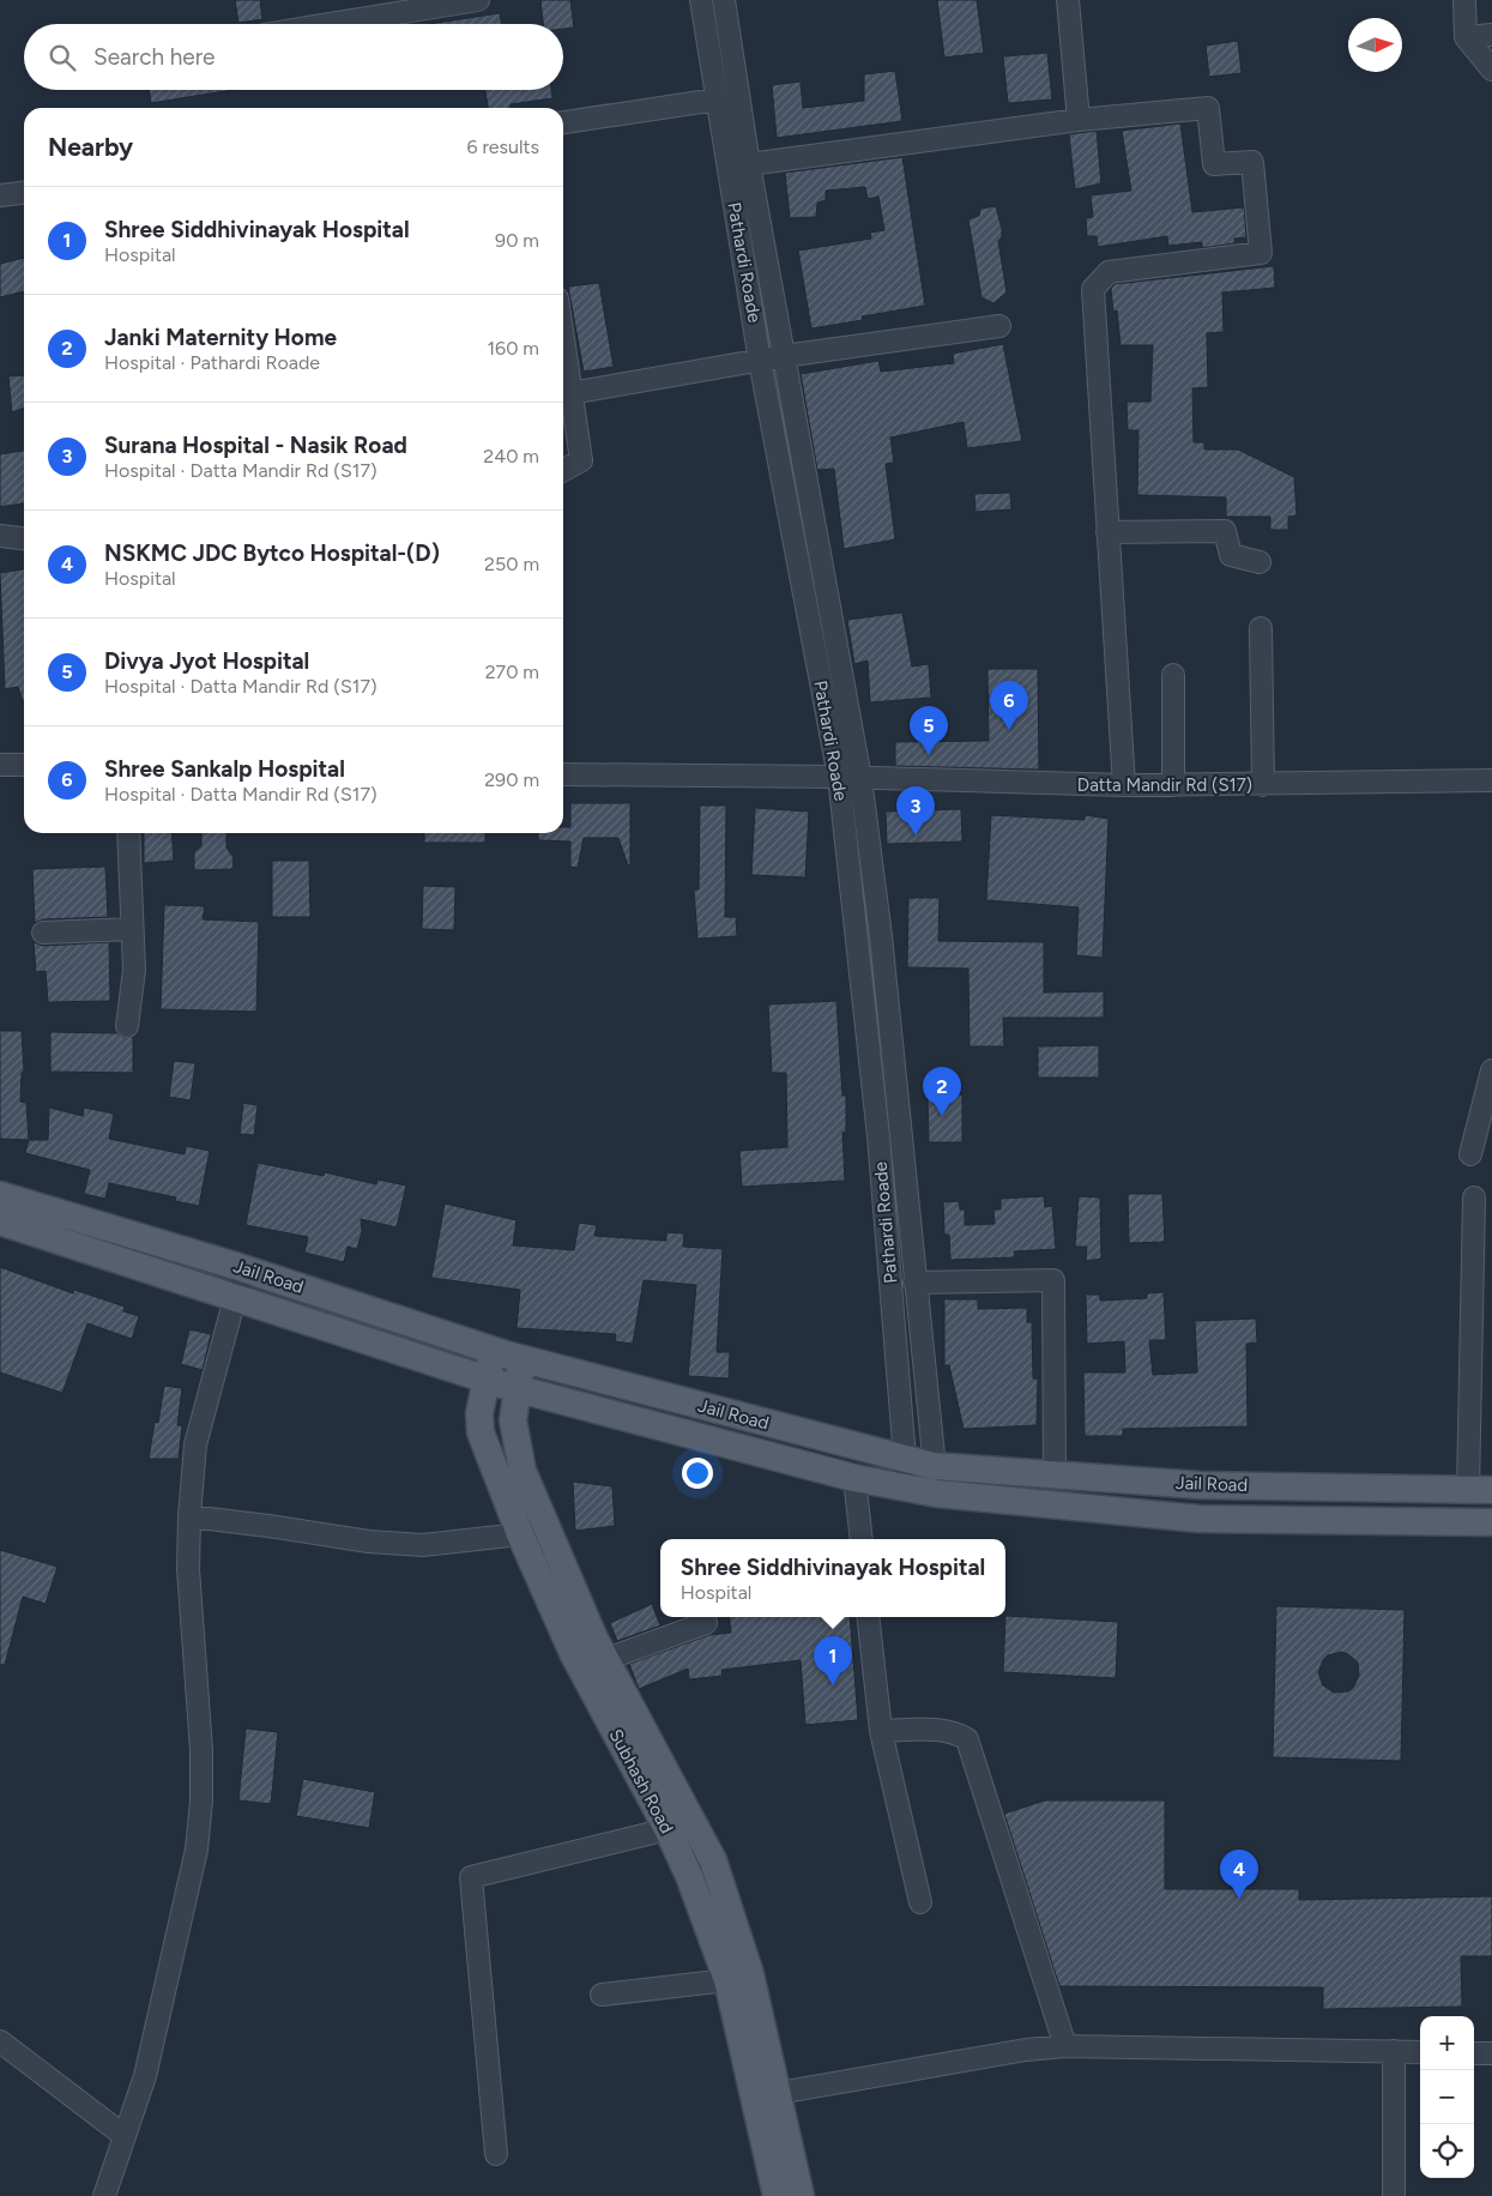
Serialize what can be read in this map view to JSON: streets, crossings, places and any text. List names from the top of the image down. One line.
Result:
{"streets":{"main road":["Jail Road","Subhash Road"],"street":["Pathardi Roade","Datta Mandir Rd (S17)"]},"crossings":[["Pathardi Roade","Datta Mandir Rd (S17)"],["Pathardi Roade","Jail Road"],["Jail Road","Subhash Road"]],"north":"right","page":{"search":"Search here","heading":["Nearby","6 results"],"list":[{"mark":"1","name":"Shree Siddhivinayak Hospital","note":"Hospital","value":"90 m"},{"mark":"2","name":"Janki Maternity Home","note":"Hospital · Pathardi Roade","value":"160 m"},{"mark":"3","name":"Surana Hospital - Nasik Road","note":"Hospital · Datta Mandir Rd (S17)","value":"240 m"},{"mark":"4","name":"NSKMC JDC Bytco Hospital-(D)","note":"Hospital","value":"250 m"},{"mark":"5","name":"Divya Jyot Hospital","note":"Hospital · Datta Mandir Rd (S17)","value":"270 m"},{"mark":"6","name":"Shree Sankalp Hospital","note":"Hospital · Datta Mandir Rd (S17)","value":"290 m"}],"pins":["6","5","3","2","1","4"],"popup":["Shree Siddhivinayak Hospital","Hospital"],"map_buttons":["+","−"]}}
